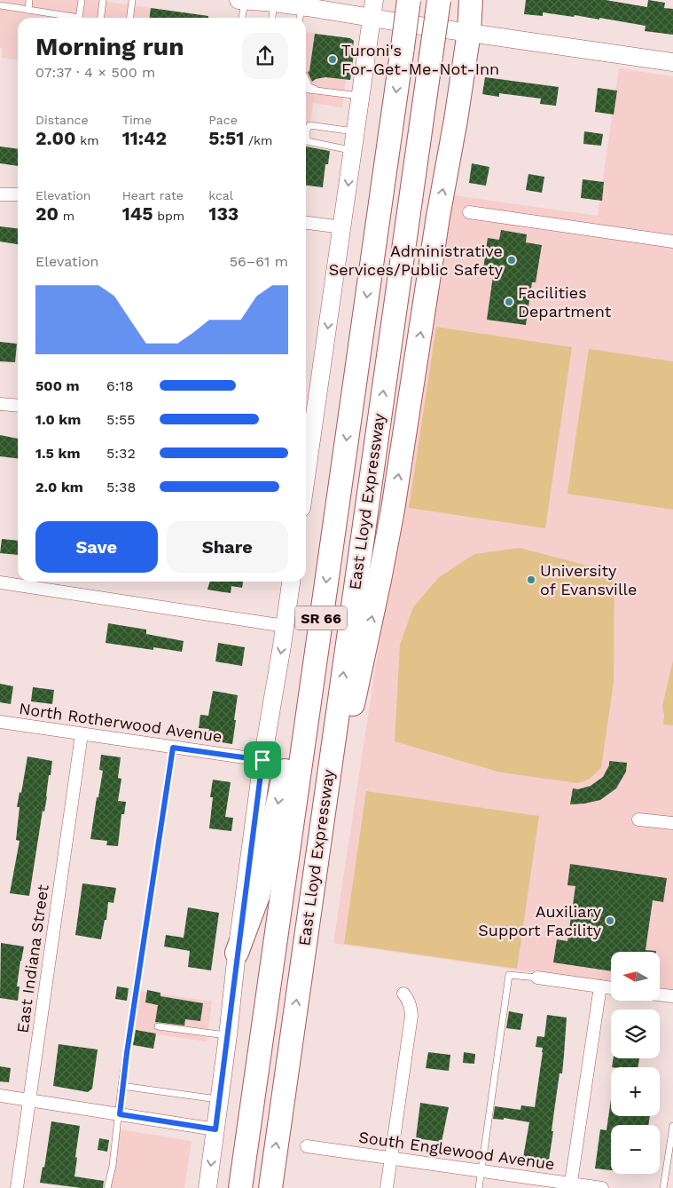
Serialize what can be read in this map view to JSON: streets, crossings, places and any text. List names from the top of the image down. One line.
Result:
{"streets":{"highway":["East Lloyd Expressway","SR 66"],"street":["North Rotherwood Avenue","East Indiana Street","South Englewood Avenue"]},"crossings":[["North Rotherwood Avenue","East Indiana Street"]],"places":["Turoni's For-Get-Me-Not-Inn","Administrative Services/Public Safety","Facilities Department","University of Evansville","Auxiliary Support Facility"],"north":"left","page":{"heading":["Morning run","07:37 · 4 × 500 m"],"stats":[["Distance","2.00 km"],["Time","11:42"],["Pace","5:51 /km"],["Elevation","20 m"],["Heart rate","145 bpm"],["kcal","133"]],"chart":["Elevation","56–61 m"],"list":[{"name":"500 m","note":"6:18"},{"name":"1.0 km","note":"5:55"},{"name":"1.5 km","note":"5:32"},{"name":"2.0 km","note":"5:38"}],"buttons":["Save","Share"],"map_buttons":["+","−"]}}
